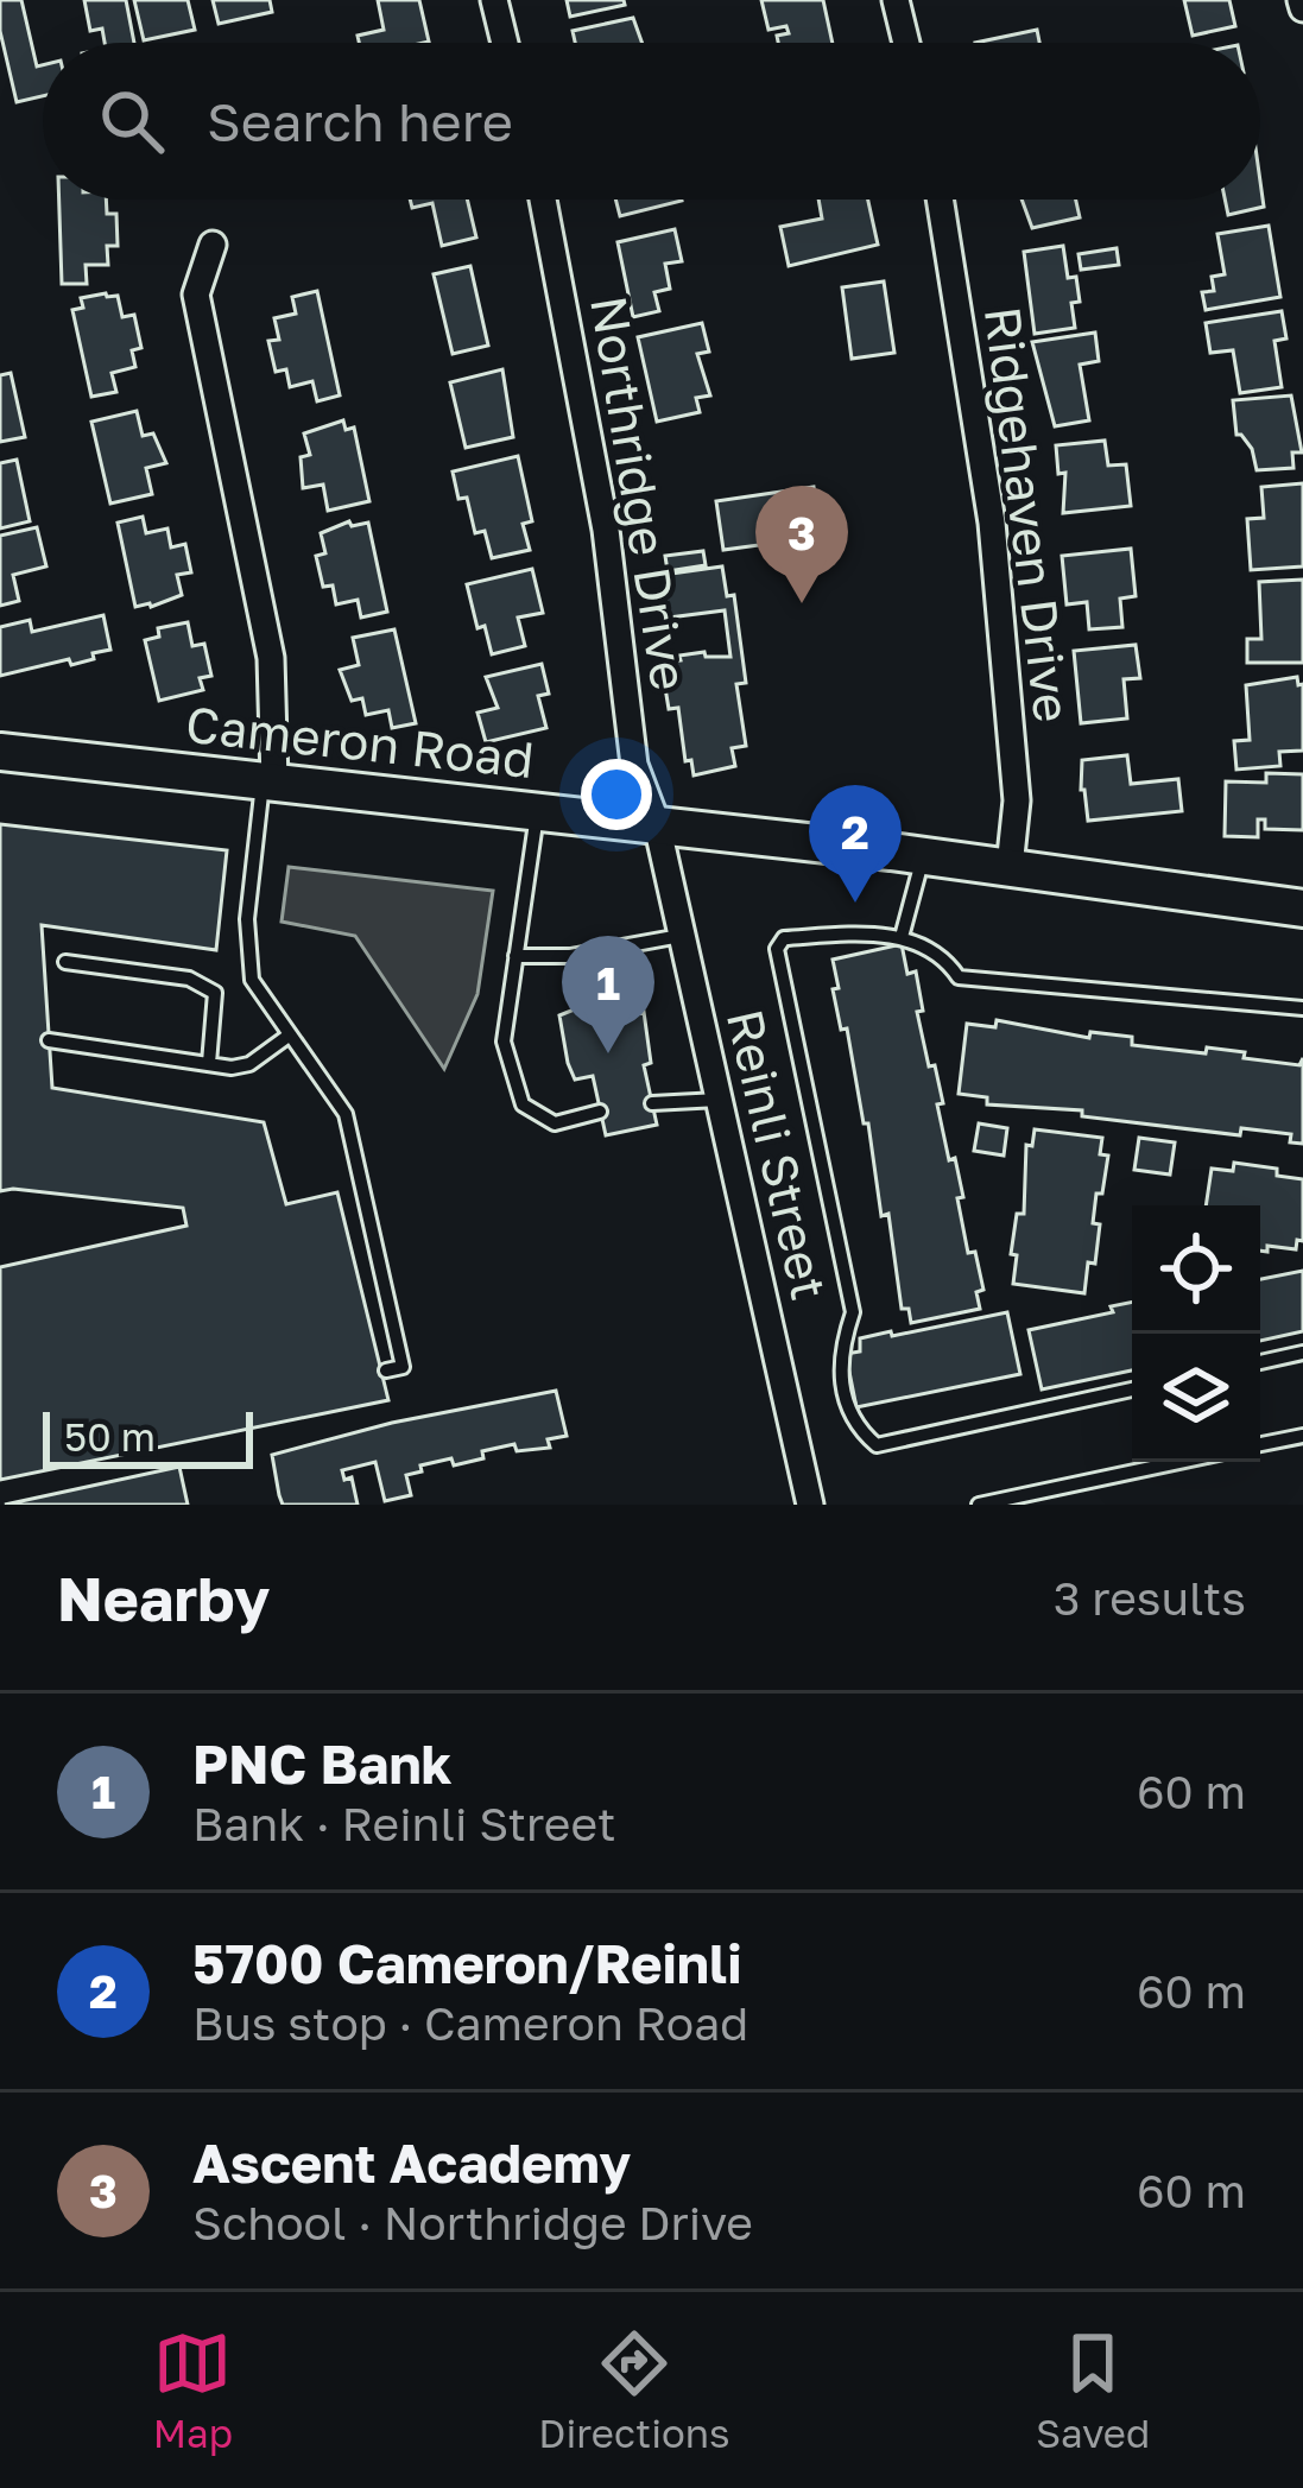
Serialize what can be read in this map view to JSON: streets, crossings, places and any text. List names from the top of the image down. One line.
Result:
{"streets":{"main road":["Cameron Road"],"street":["Northridge Drive","Ridgehaven Drive","Reinli Street"]},"crossings":[["Northridge Drive","Cameron Road"],["Northridge Drive","Reinli Street"],["Ridgehaven Drive","Cameron Road"],["Cameron Road","Reinli Street"]],"scale_bar":"50 m","page":{"search":"Search here","pins":["3","2","1"],"scale":"50 m","heading":["Nearby","3 results"],"list":[{"mark":"1","name":"PNC Bank","note":"Bank · Reinli Street","value":"60 m"},{"mark":"2","name":"5700 Cameron/Reinli","note":"Bus stop · Cameron Road","value":"60 m"},{"mark":"3","name":"Ascent Academy","note":"School · Northridge Drive","value":"60 m"}],"nav":["Map","Directions","Saved"]}}
